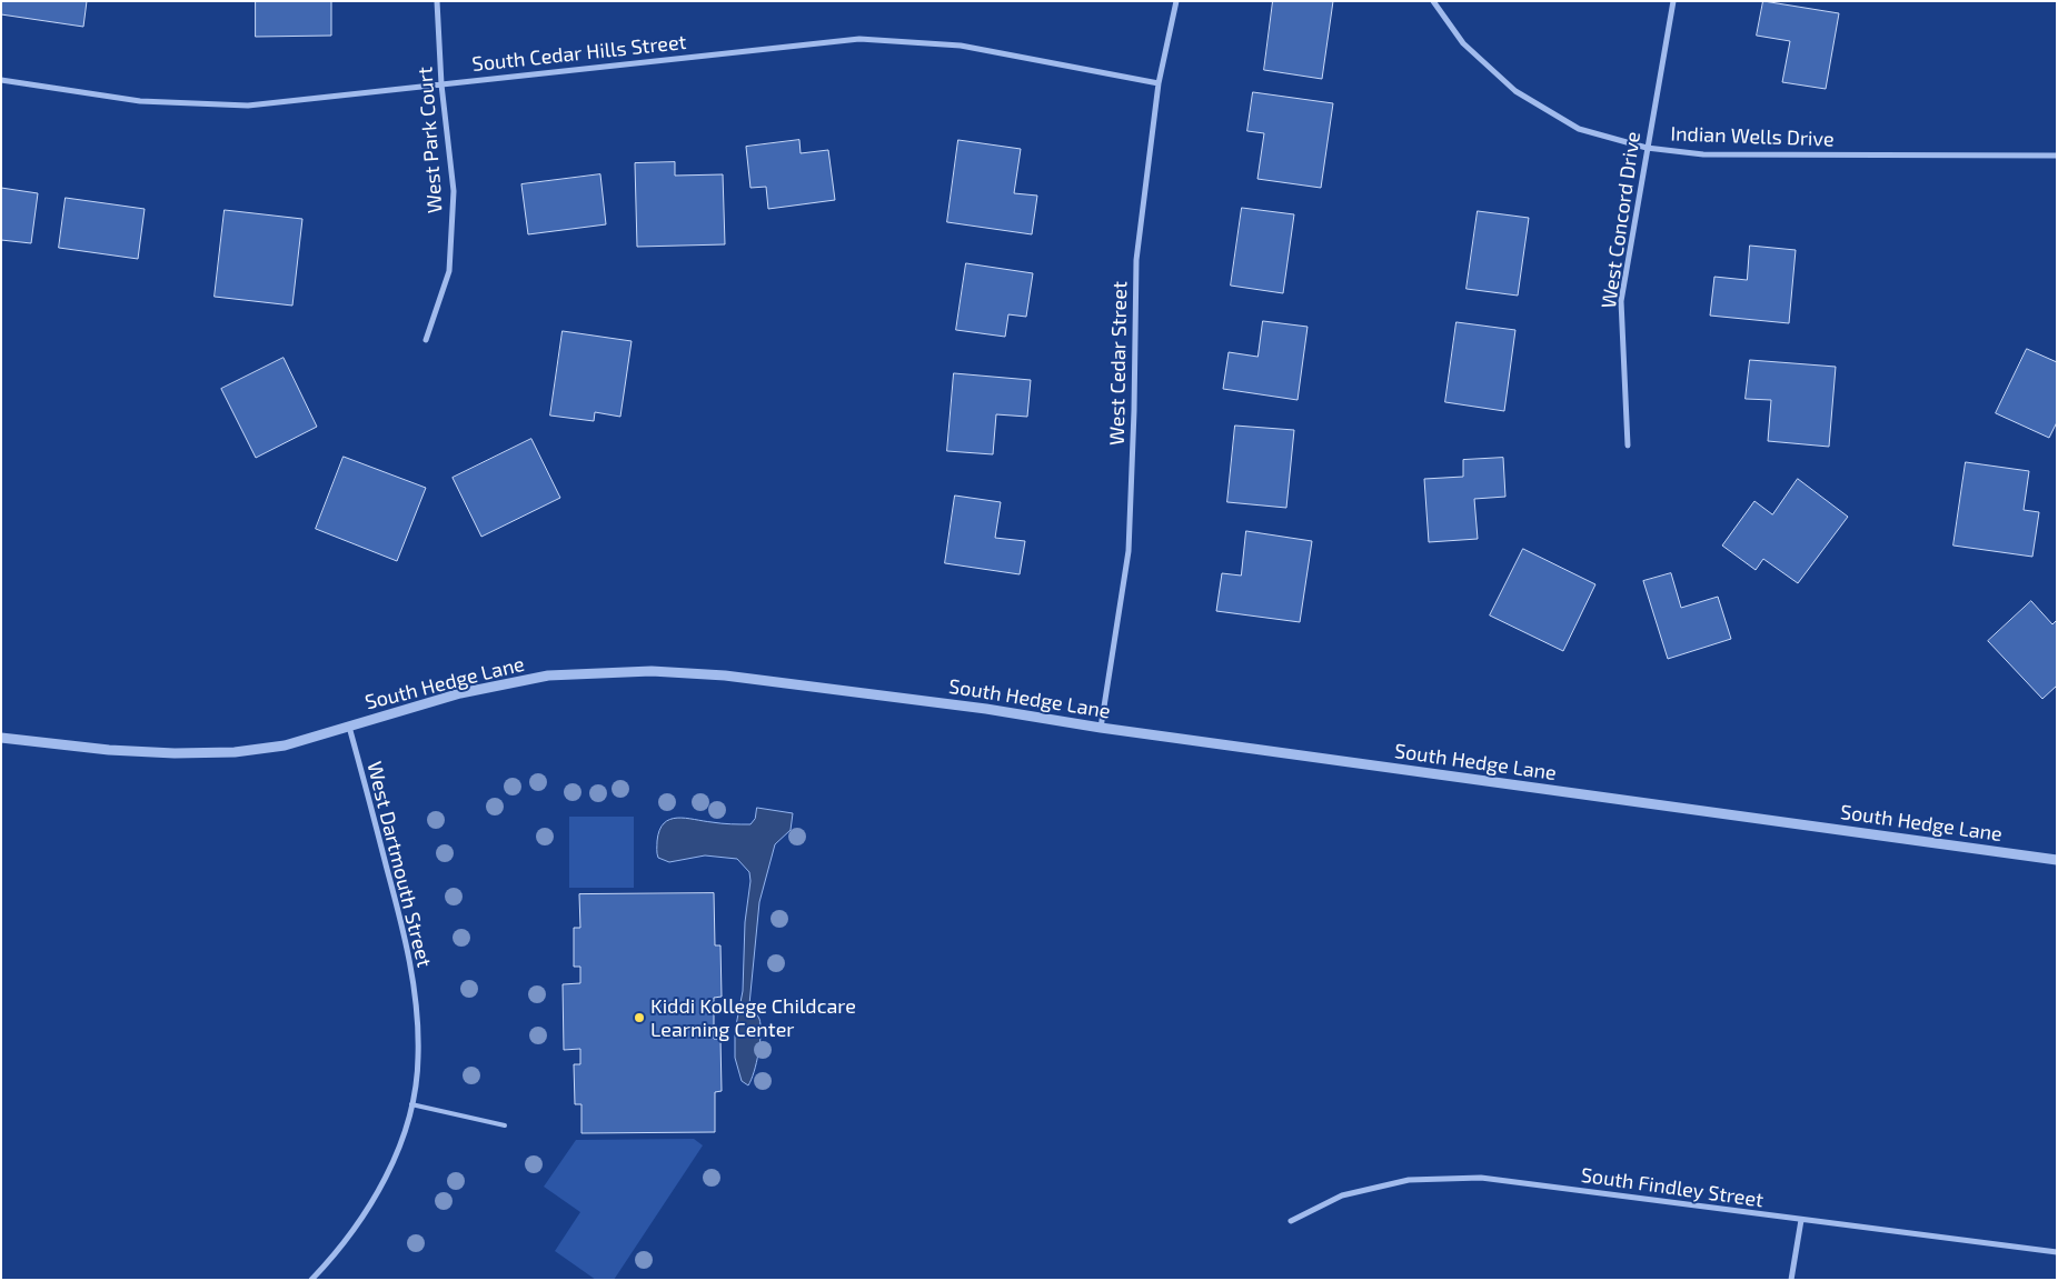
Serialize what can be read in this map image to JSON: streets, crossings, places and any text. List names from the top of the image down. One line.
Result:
{"streets":{"street":["South Cedar Hills Street","Indian Wells Drive","West Park Court","West Concord Drive","West Cedar Street","South Hedge Lane","West Dartmouth Street","South Findley Street"]},"crossings":[["South Cedar Hills Street","West Park Court"],["South Cedar Hills Street","West Cedar Street"],["Indian Wells Drive","West Concord Drive"],["West Cedar Street","South Hedge Lane"],["South Hedge Lane","West Dartmouth Street"]],"places":["Kiddi Kollege Childcare Learning Center"]}
